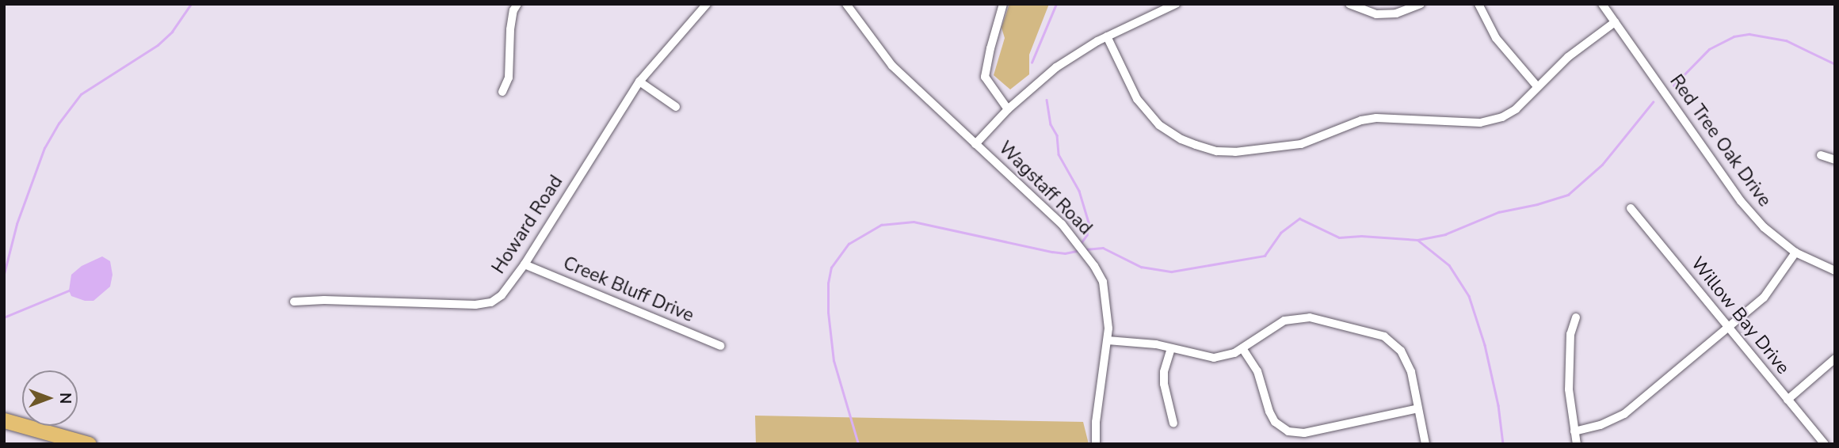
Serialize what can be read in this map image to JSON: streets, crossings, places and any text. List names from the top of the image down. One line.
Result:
{"streets":{"street":["Red Tree Oak Drive","Wagstaff Road","Howard Road","Creek Bluff Drive","Willow Bay Drive"]},"crossings":[["Howard Road","Creek Bluff Drive"]],"north":"right"}
